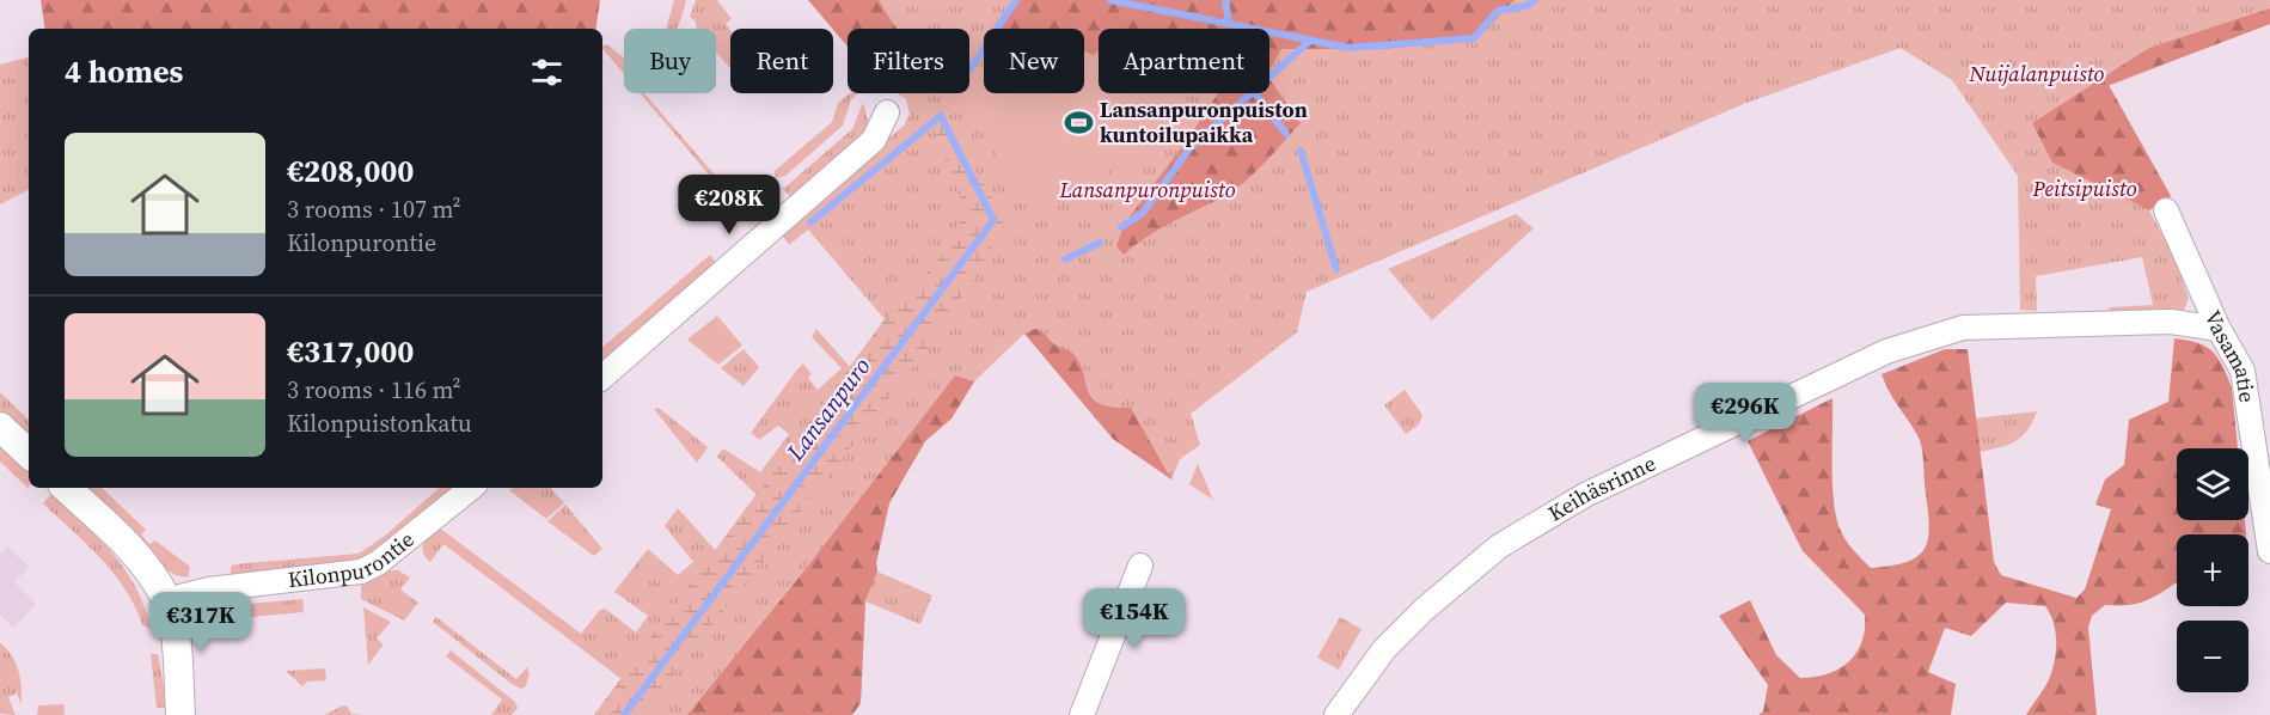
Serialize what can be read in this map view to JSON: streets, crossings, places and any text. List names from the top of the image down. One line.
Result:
{"streets":{"street":["Vasamatie","Keihäsrinne","Kilonpurontie"]},"crossings":[["Vasamatie","Keihäsrinne"]],"water":["Lansanpuro"],"parks":["Nuijalanpuisto","Peitsipuisto","Lansanpuronpuisto"],"places":{"sports":["Lansanpuronpuiston kuntoilupaikka"]},"page":{"chip":["Buy","Rent","Filters","New","Apartment"],"heading":"4 homes","list":[{"name":"€208,000","note":"3 rooms · 107 m² · Kilonpurontie"},{"name":"€317,000","note":"3 rooms · 116 m² · Kilonpuistonkatu"}],"price":["€208K","€296K","€154K","€317K"],"map_buttons":["+","−"]}}
